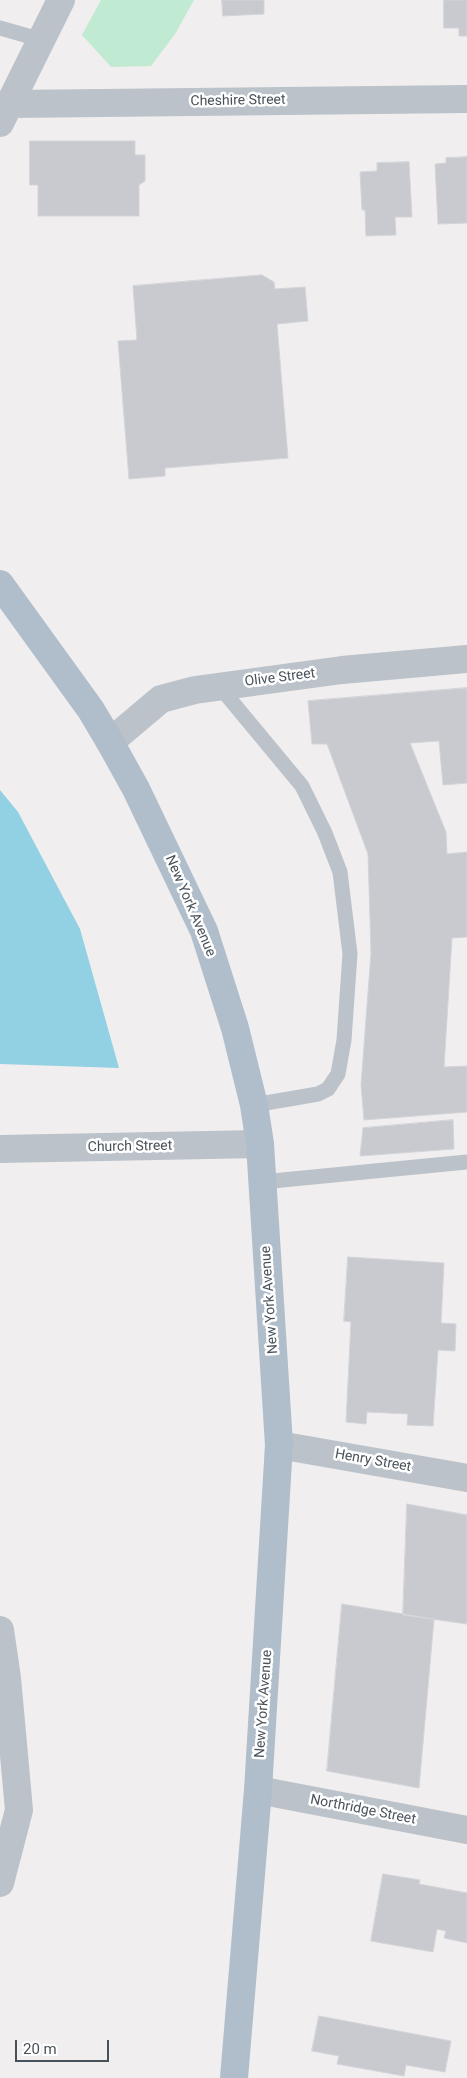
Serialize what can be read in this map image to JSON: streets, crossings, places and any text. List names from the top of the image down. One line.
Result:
{"streets":{"main road":["New York Avenue"],"street":["Cheshire Street","Olive Street","Church Street","Henry Street","Northridge Street"]},"crossings":[["Olive Street","New York Avenue"],["New York Avenue","Church Street"],["New York Avenue","Henry Street"],["New York Avenue","Northridge Street"]],"scale_bar":"20 m"}
